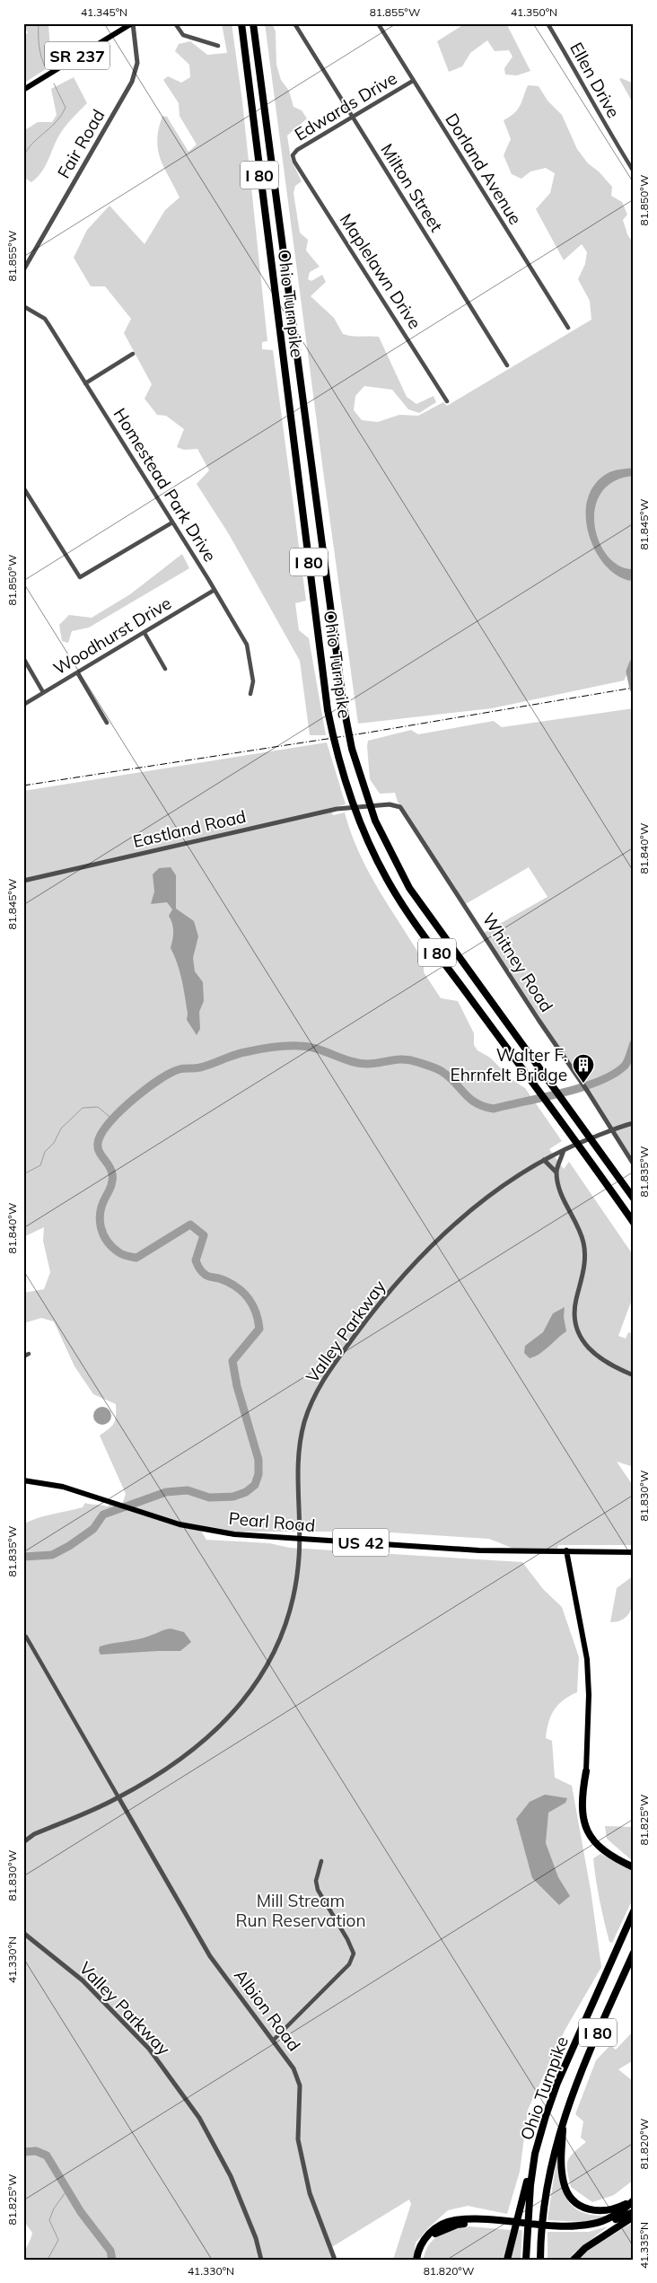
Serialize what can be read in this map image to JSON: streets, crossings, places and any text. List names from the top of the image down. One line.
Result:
{"streets":{"highway":["I 80","Ohio Turnpike"],"main road":["SR 237","Pearl Road","US 42"],"street":["Ellen Drive","Edwards Drive","Fair Road","Dorland Avenue","Milton Street","Maplelawn Drive","Homestead Park Drive","Woodhurst Drive","Eastland Road","Whitney Road","Valley Parkway","Albion Road"]},"crossings":[["SR 237","Fair Road"],["Edwards Drive","Dorland Avenue"],["Edwards Drive","Milton Street"],["Edwards Drive","Maplelawn Drive"],["Homestead Park Drive","Woodhurst Drive"],["Eastland Road","Whitney Road"],["Whitney Road","Valley Parkway"],["Valley Parkway","Pearl Road"],["Valley Parkway","Albion Road"]],"parks":["Mill Stream Run Reservation"],"places":{"building":["Walter F. Ehrnfelt Bridge"]},"coordinates":["41.345°N","81.855°W","41.350°N","81.850°W","81.845°W","81.840°W","81.835°W","81.830°W","81.825°W","41.330°N","81.820°W","41.335°N"]}
